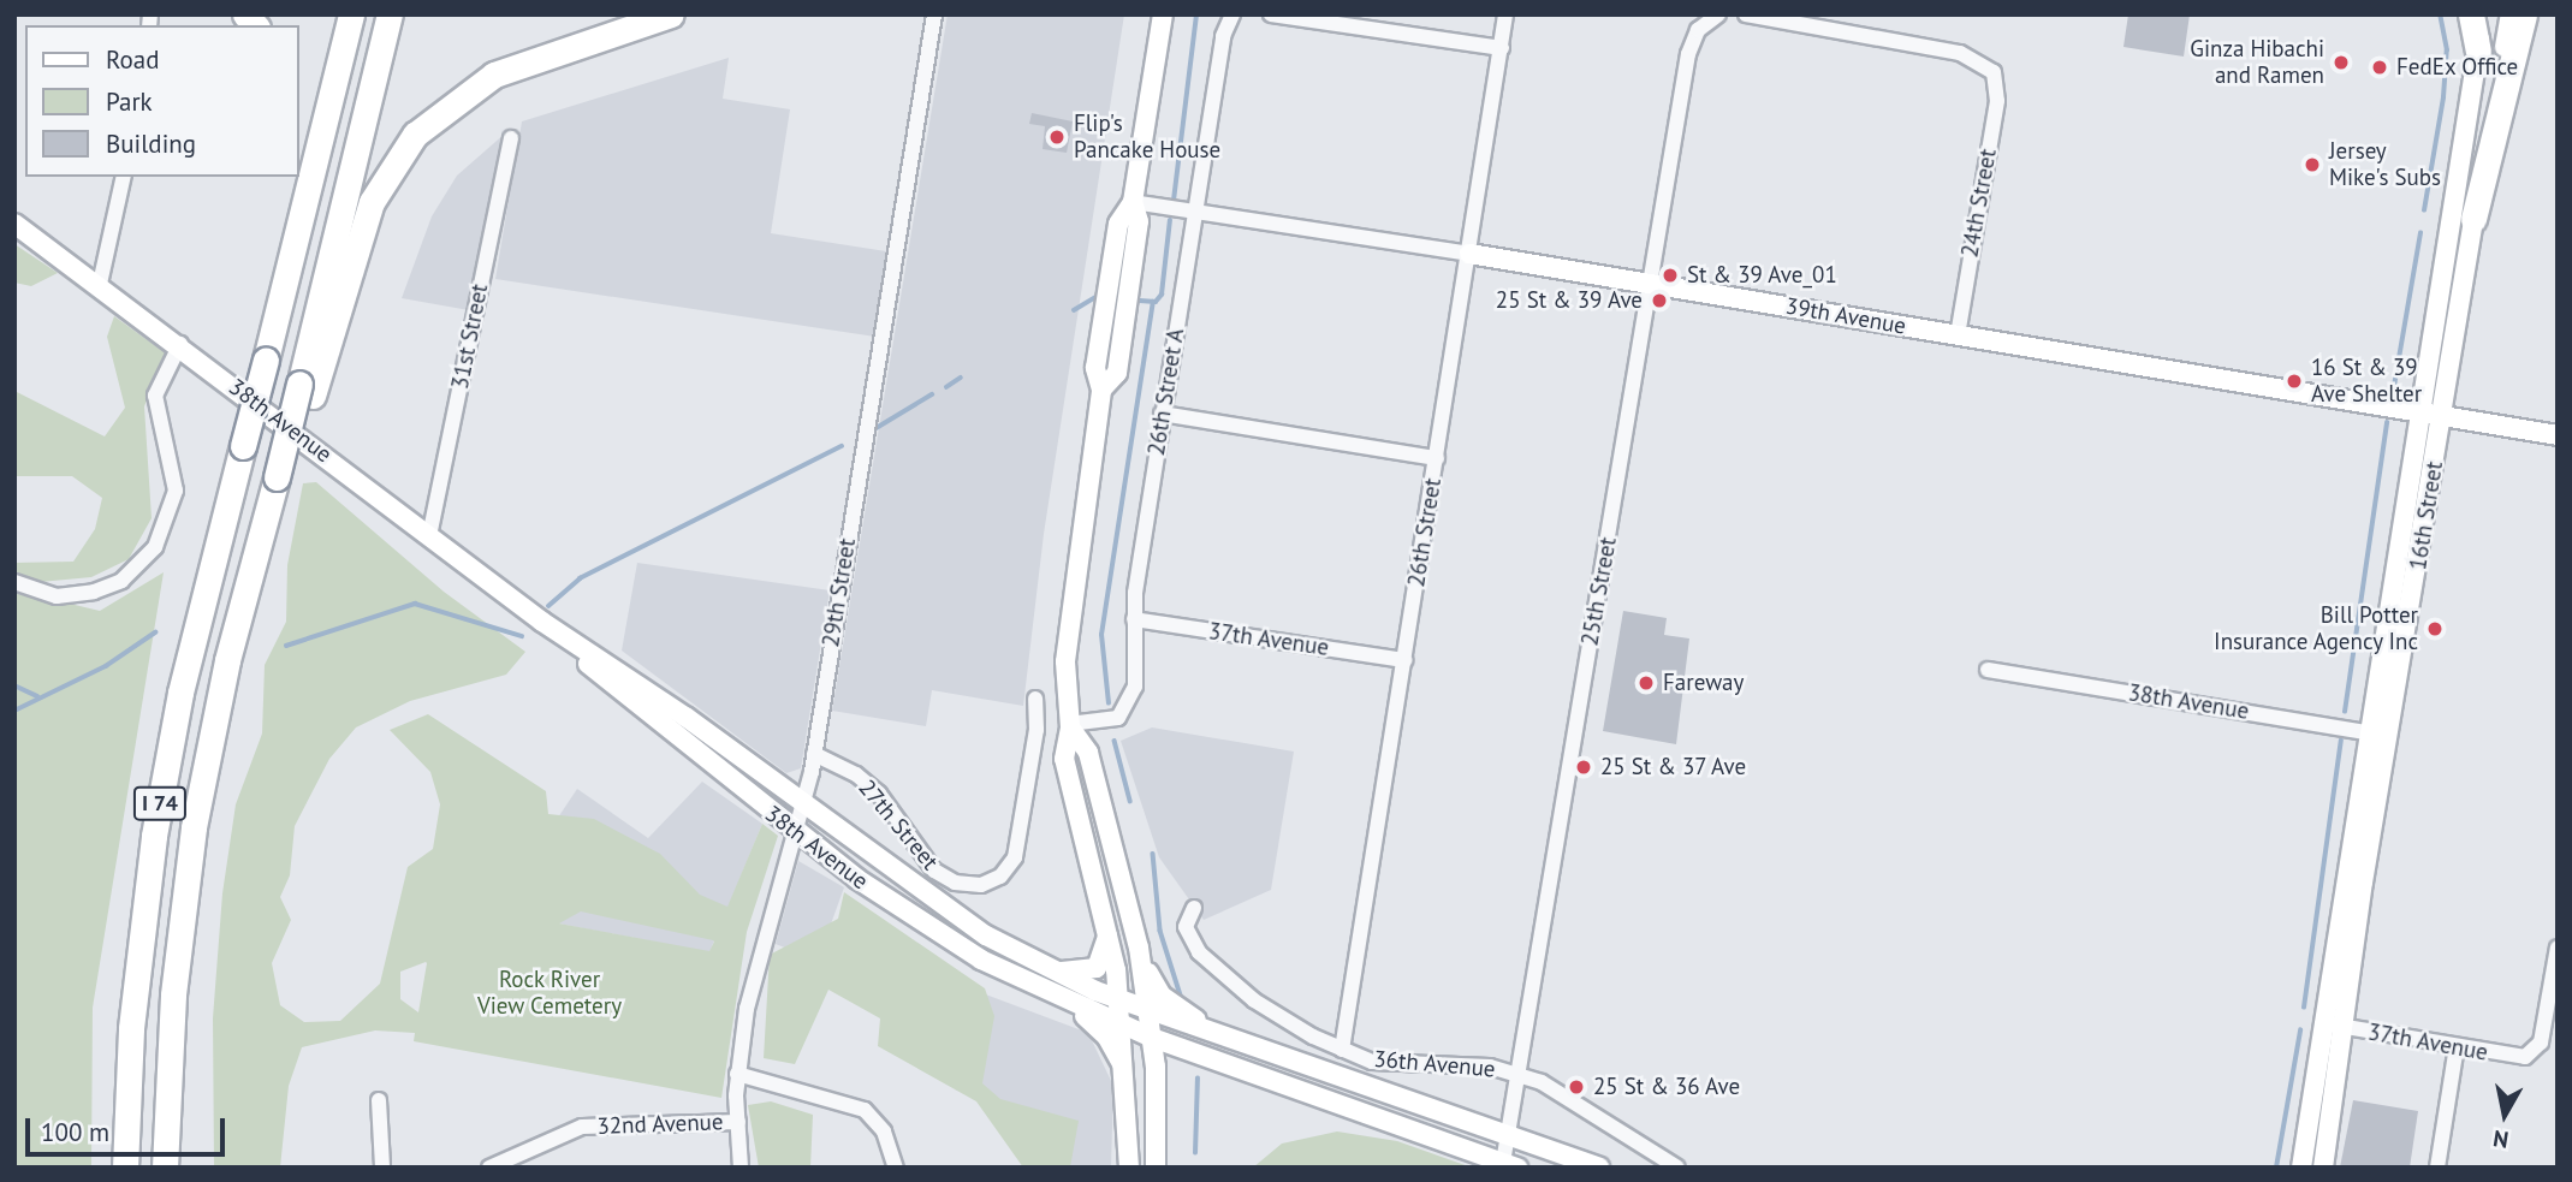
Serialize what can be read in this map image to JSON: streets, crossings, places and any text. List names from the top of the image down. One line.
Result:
{"streets":{"highway":["I 74"],"main road":["39th Avenue","38th Avenue","16th Street","36th Avenue"],"street":["24th Street","31st Street","26th Street A","26th Street","25th Street","29th Street","37th Avenue","27th Street","32nd Avenue"]},"crossings":[["24th Street","39th Avenue"],["39th Avenue","26th Street A"],["39th Avenue","16th Street"],["39th Avenue","26th Street"],["39th Avenue","25th Street"],["31st Street","38th Avenue"],["26th Street A","37th Avenue"],["38th Avenue","16th Street"],["38th Avenue","29th Street"],["38th Avenue","36th Avenue"],["16th Street","37th Avenue"],["26th Street","37th Avenue"],["26th Street","36th Avenue"],["25th Street","36th Avenue"],["29th Street","27th Street"],["29th Street","32nd Avenue"]],"parks":["Rock River View Cemetery"],"places":["Ginza Hibachi and Ramen","FedEx Office","Flip's Pancake House","Jersey Mike's Subs","St & 39 Ave_01","25 St & 39 Ave","16 St & 39 Ave Shelter","Bill Potter Insurance Agency Inc","Fareway","25 St & 37 Ave","25 St & 36 Ave"],"legend":["Road","Park","Building"],"scale_bar":"100 m","north":"bottom"}
